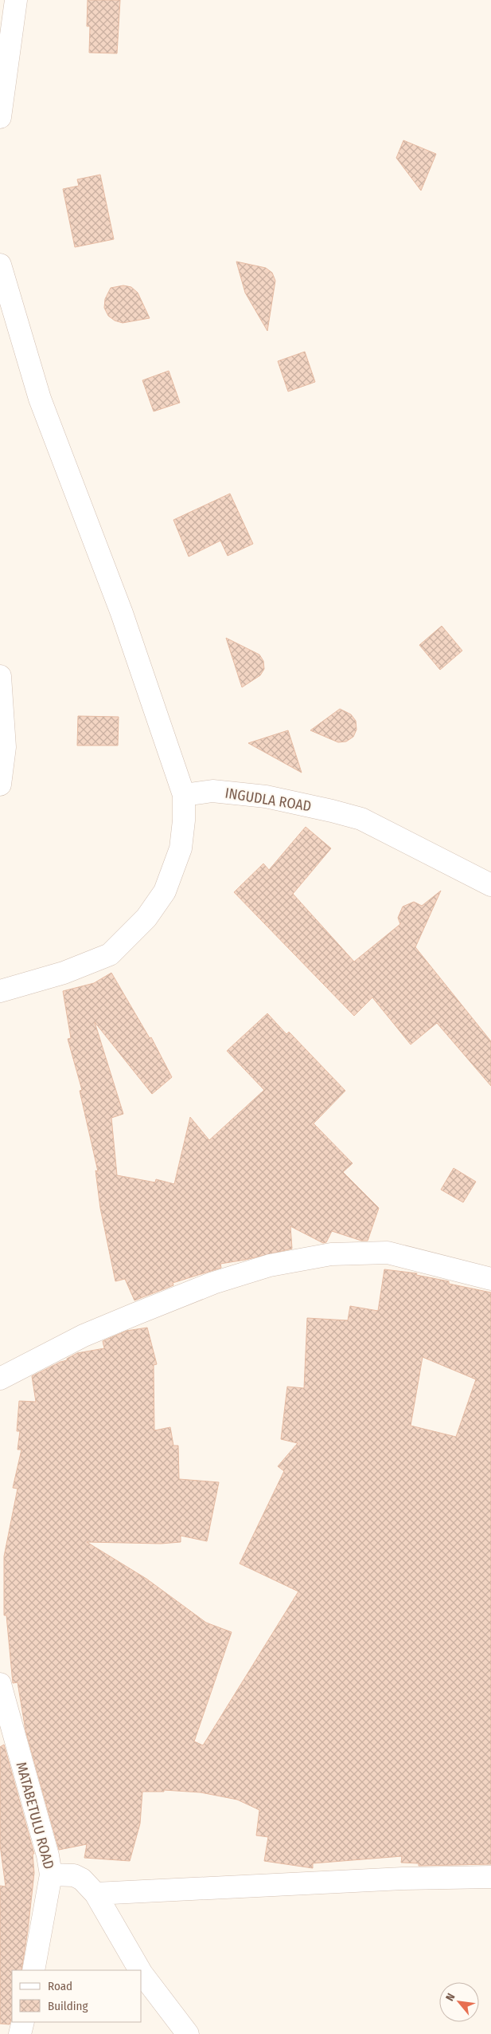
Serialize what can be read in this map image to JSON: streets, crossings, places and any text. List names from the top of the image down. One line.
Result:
{"streets":{"street":["INGUDLA ROAD","MATABETULU ROAD"]},"legend":["Road","Building"],"north":"top left"}
